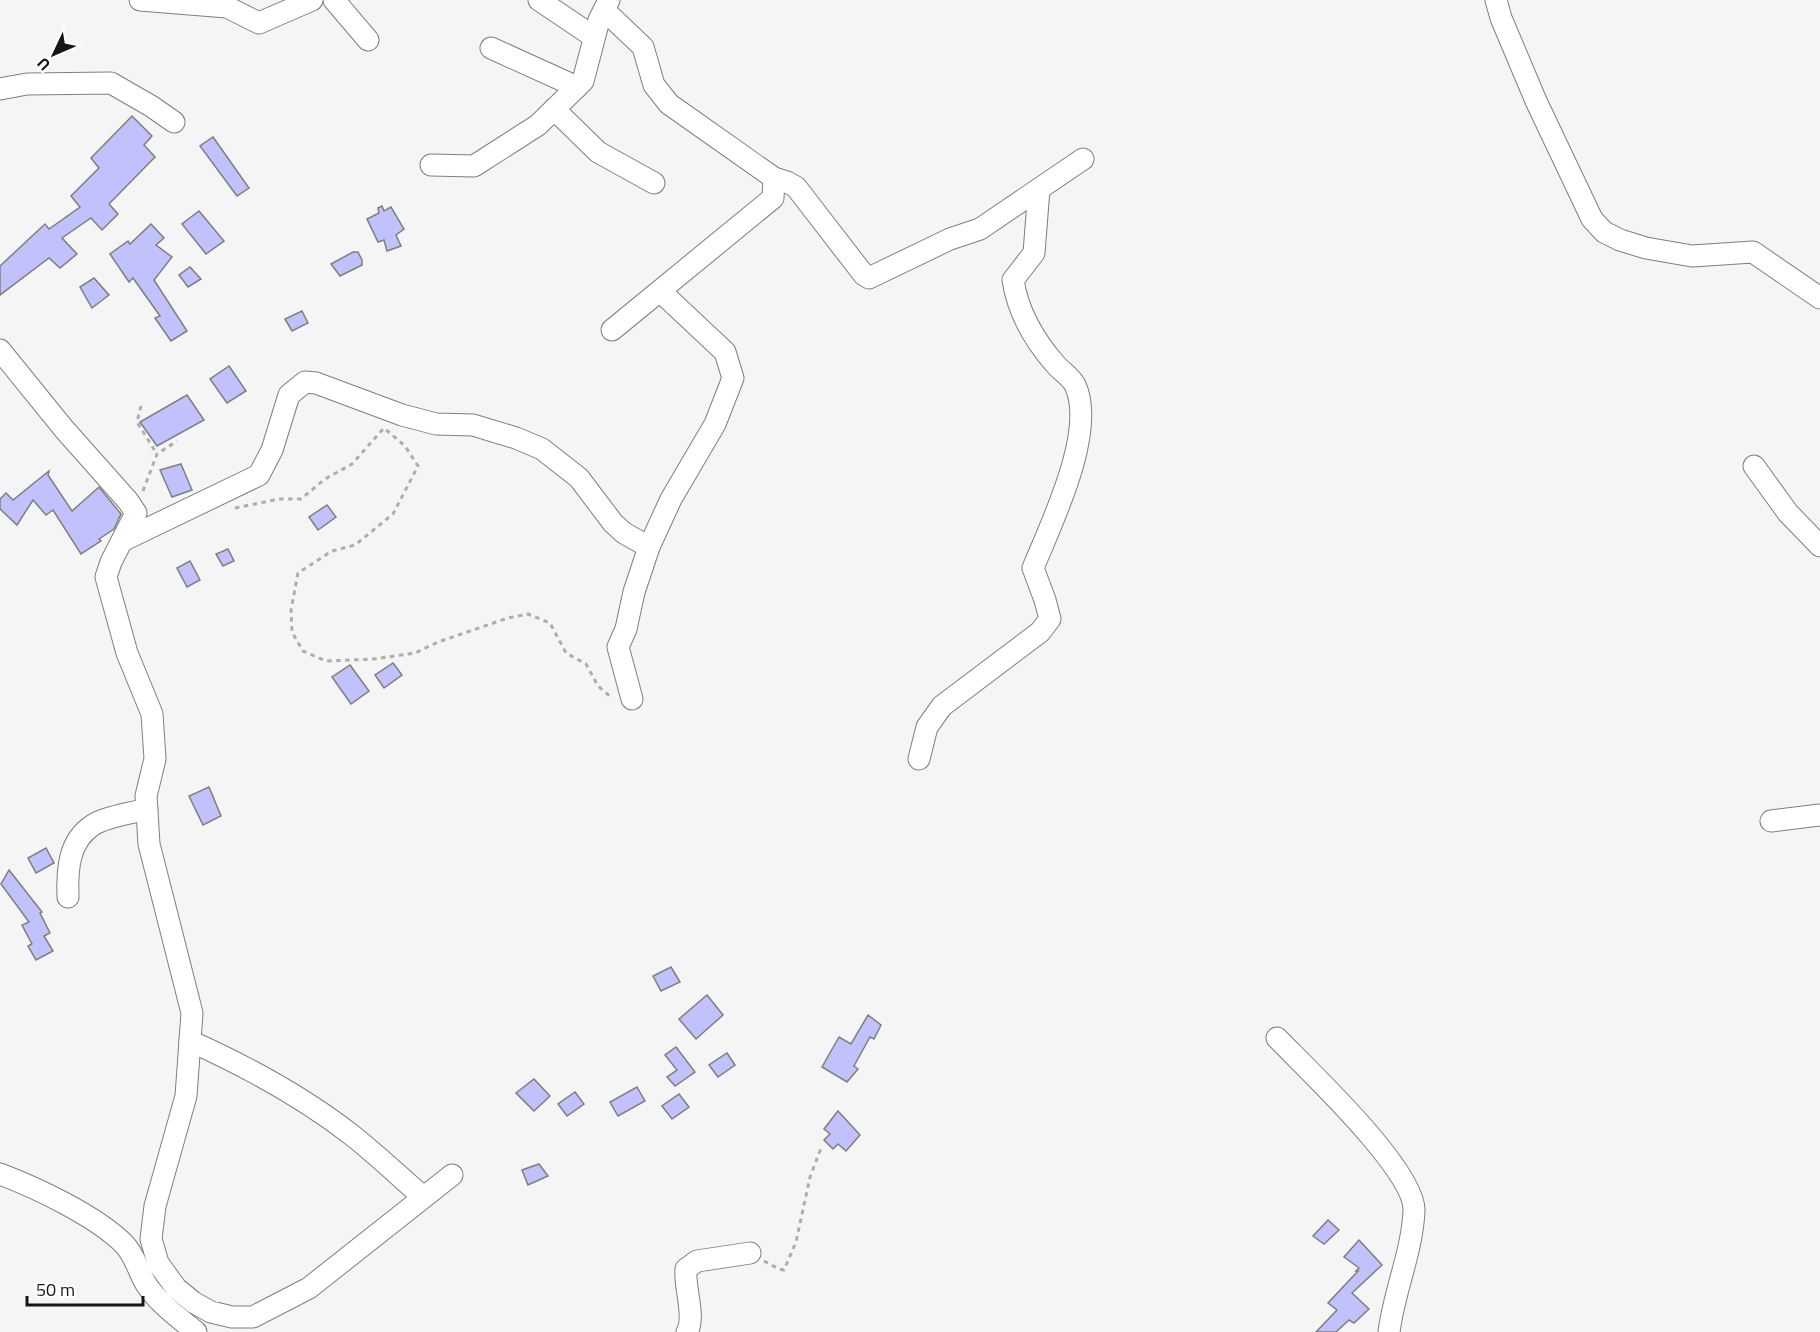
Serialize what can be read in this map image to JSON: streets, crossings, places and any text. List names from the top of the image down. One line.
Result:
{"scale_bar":"50 m","north":"bottom left"}
